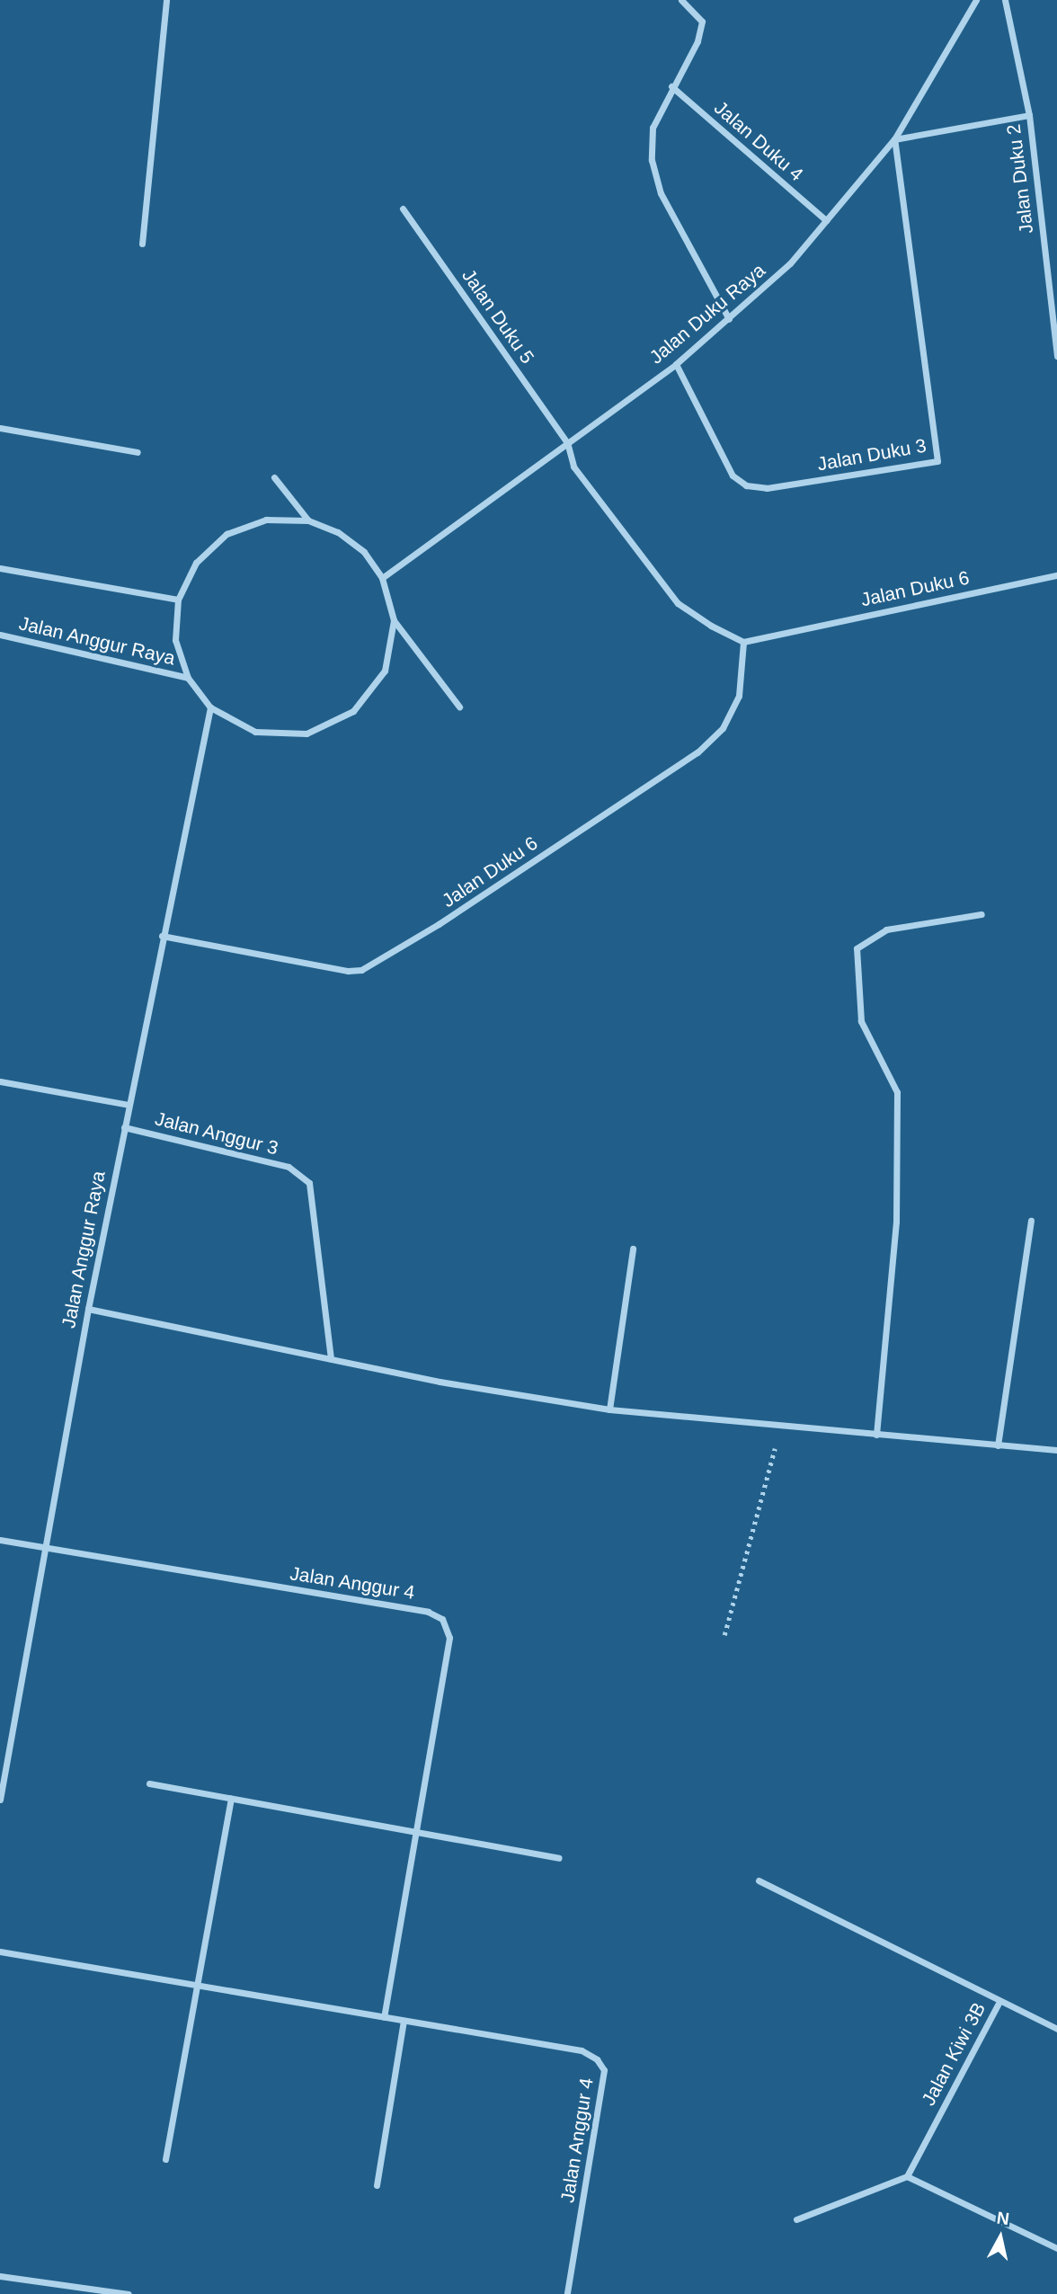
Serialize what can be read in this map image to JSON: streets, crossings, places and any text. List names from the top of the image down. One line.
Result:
{"streets":{"street":["Jalan Duku 4","Jalan Duku 2","Jalan Duku Raya","Jalan Duku 5","Jalan Duku 3","Jalan Duku 6","Jalan Anggur Raya","Jalan Anggur 3","Jalan Anggur 4","Jalan Kiwi 3B"]},"crossings":[["Jalan Duku 4","Jalan Duku Raya"],["Jalan Duku Raya","Jalan Duku 5"],["Jalan Duku Raya","Jalan Duku 3"],["Jalan Duku Raya","Jalan Anggur Raya"],["Jalan Duku 6","Jalan Anggur Raya"],["Jalan Anggur Raya","Jalan Anggur 3"],["Jalan Anggur Raya","Jalan Anggur 4"]],"north":"top"}
